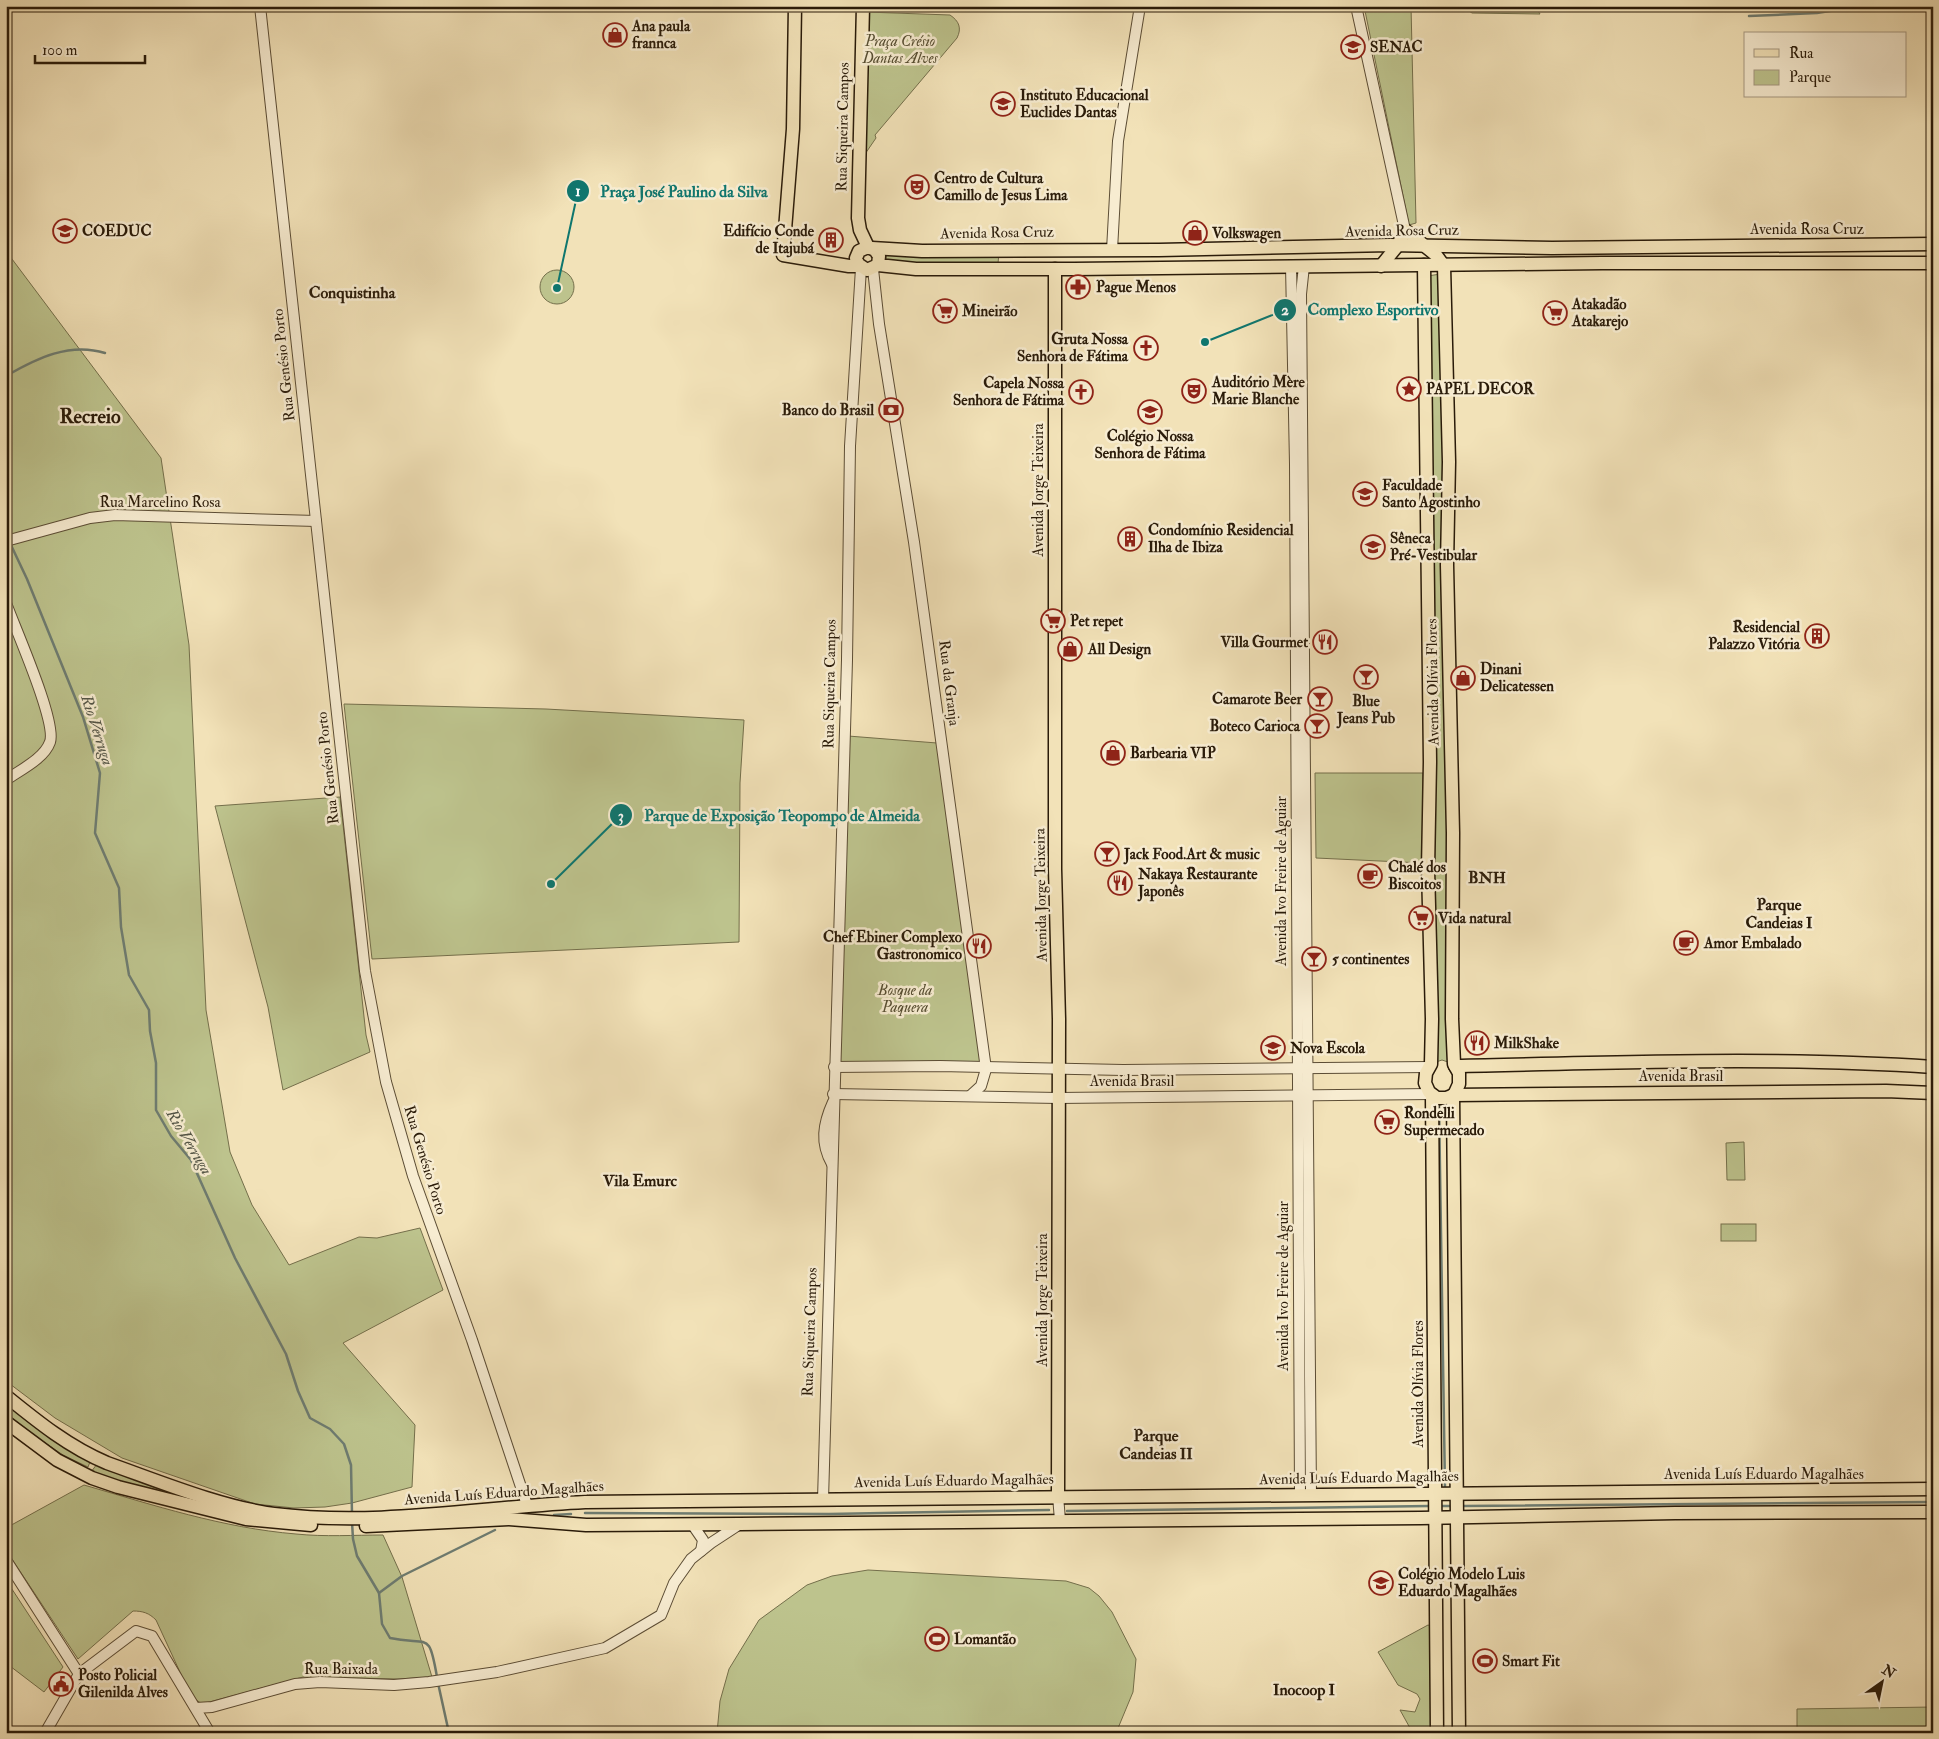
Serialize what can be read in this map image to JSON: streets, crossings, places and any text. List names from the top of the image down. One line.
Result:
{"streets":{"main road":["Rua Siqueira Campos","Avenida Rosa Cruz","Avenida Jorge Teixeira","Avenida Olívia Flores","Avenida Brasil","Avenida Luís Eduardo Magalhães"],"street":["Rua Genésio Porto","Rua Marcelino Rosa","Rua da Granja","Avenida Ivo Freire de Aguiar","Rua Baixada"]},"crossings":[["Rua Siqueira Campos","Avenida Rosa Cruz"],["Rua Siqueira Campos","Rua da Granja"],["Rua Siqueira Campos","Avenida Brasil"],["Rua Siqueira Campos","Avenida Luís Eduardo Magalhães"],["Rua Genésio Porto","Rua Marcelino Rosa"],["Rua Genésio Porto","Avenida Luís Eduardo Magalhães"],["Avenida Jorge Teixeira","Avenida Brasil"],["Avenida Jorge Teixeira","Avenida Luís Eduardo Magalhães"],["Avenida Olívia Flores","Avenida Brasil"],["Avenida Olívia Flores","Avenida Luís Eduardo Magalhães"],["Rua da Granja","Avenida Brasil"],["Avenida Ivo Freire de Aguiar","Avenida Brasil"],["Avenida Ivo Freire de Aguiar","Avenida Luís Eduardo Magalhães"]],"districts":["Conquistinha","Recreio","BNH","Parque Candeias I","Vila Emurc","Parque Candeias II","Inocoop I"],"water":["Rio Verruga"],"parks":["Praça Crésio Dantas Alves","Bosque da Paquera"],"places":{"shop":["Ana paula frannca","Volkswagen","All Design","Dinani Delicatessen","Barbearia VIP"],"school or university":["SENAC","Instituto Educacional Euclides Dantas","COEDUC","Colégio Nossa Senhora de Fátima","Faculdade Santo Agostinho","Sêneca Pré-Vestibular","Nova Escola","Colégio Modelo Luis Eduardo Magalhães"],"theatre":["Centro de Cultura Camillo de Jesus Lima","Auditório Mère Marie Blanche"],"building":["Edifício Conde de Itajubá","Condomínio Residencial Ilha de Ibiza","Residencial Palazzo Vitória"],"pharmacy":["Pague Menos"],"other":["Praça José Paulino da Silva","Complexo Esportivo","Parque de Exposição Teopompo de Almeida"],"supermarket":["Mineirão","Atakadão Atakarejo","Pet repet","Vida natural","Rondelli Supermecado"],"church":["Gruta Nossa Senhora de Fátima","Capela Nossa Senhora de Fátima"],"place":["PAPEL DECOR"],"bank":["Banco do Brasil"],"restaurant":["Villa Gourmet","Nakaya Restaurante Japonês","Chef Ebiner Complexo Gastronomico","MilkShake"],"bar":["Blue Jeans Pub","Camarote Beer","Boteco Carioca","Jack Food.Art & music","5 continentes"],"cafe":["Chalé dos Biscoitos","Amor Embalado"],"sports":["Lomantão","Smart Fit"],"public building":["Posto Policial Gilenilda Alves"]},"legend":["Rua","Parque"],"scale_bar":"100 m","north":"top right"}
